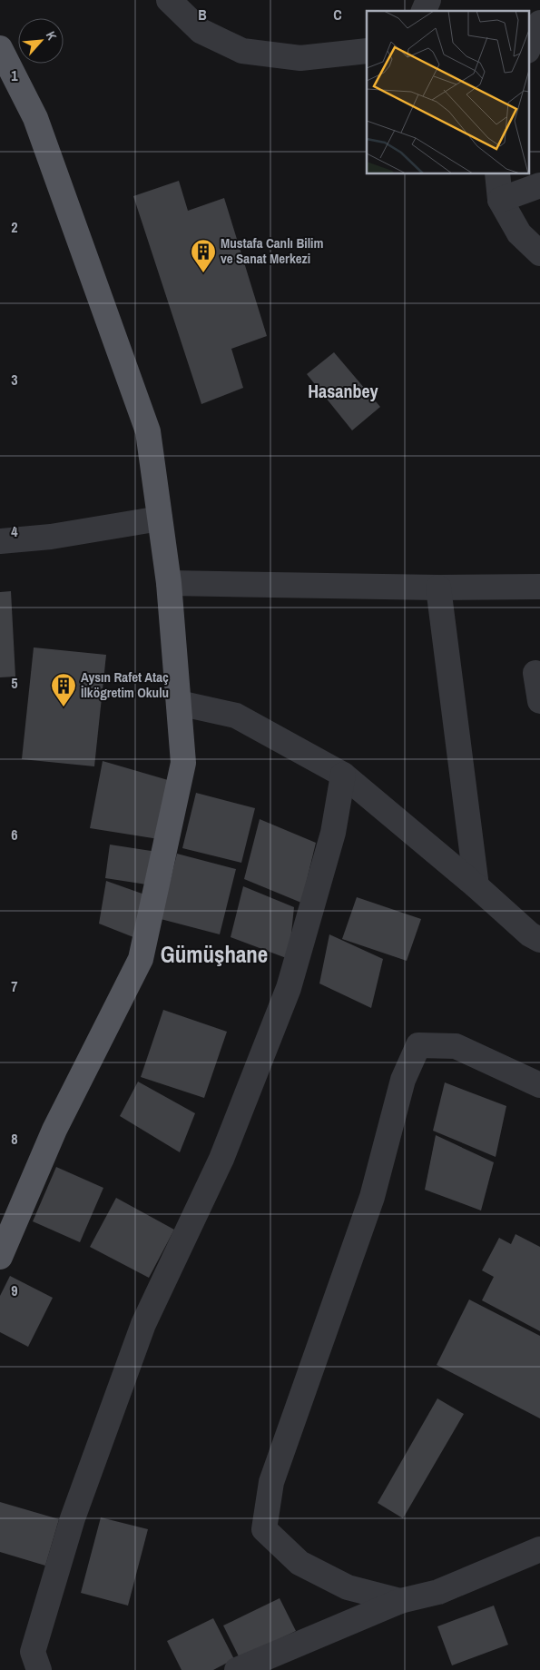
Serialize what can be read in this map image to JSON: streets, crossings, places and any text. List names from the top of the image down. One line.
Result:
{"districts":["Hasanbey","Gümüşhane"],"places":{"building":["Mustafa Canlı Bilim ve Sanat Merkezi","Aysın Rafet Ataç İlkögretim Okulu"]},"north":"top right","grid":{"columns":["B","C"],"rows":["1","2","3","4","5","6","7","8","9"]}}
